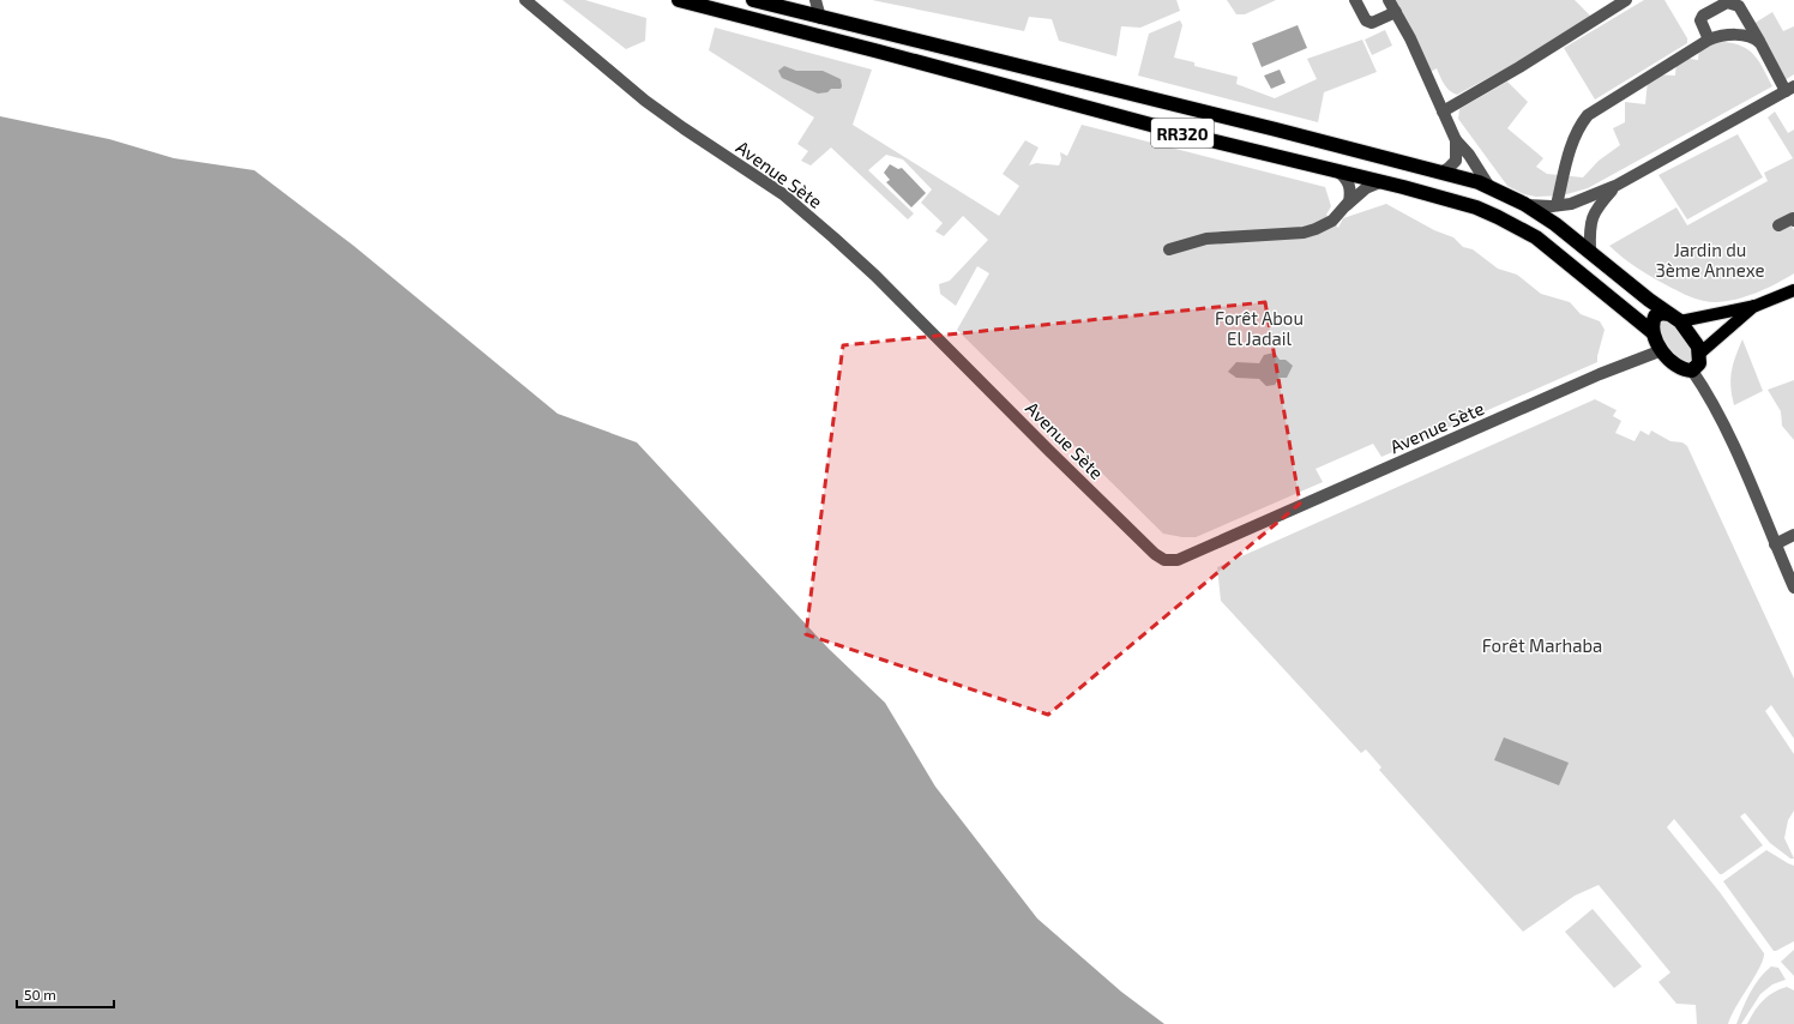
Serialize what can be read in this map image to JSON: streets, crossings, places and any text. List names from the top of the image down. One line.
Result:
{"streets":{"highway":["RR320"],"street":["Avenue Sète"]},"crossings":[["RR320","Avenue Sète"]],"parks":["Jardin du 3ème Annexe","Forêt Abou El Jadail","Forêt Marhaba"],"scale_bar":"50 m"}
